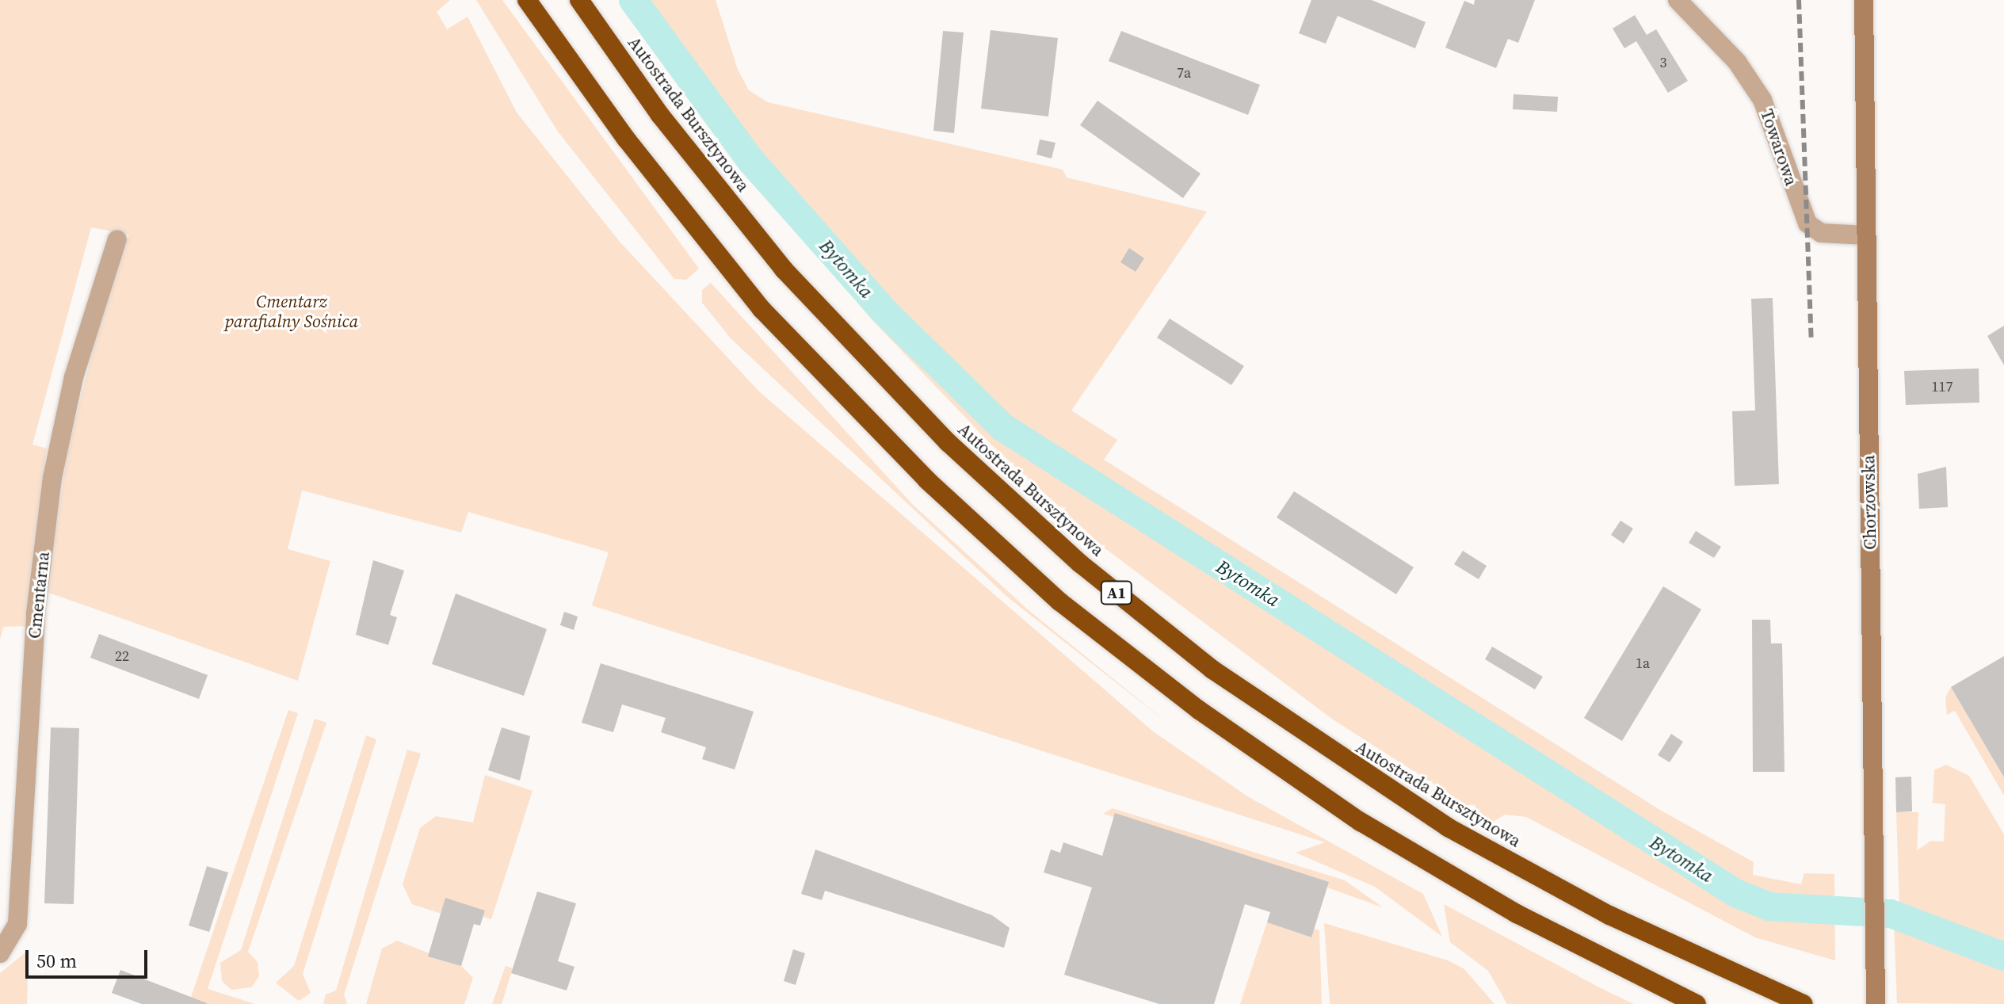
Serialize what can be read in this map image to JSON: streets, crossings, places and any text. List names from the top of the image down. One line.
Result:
{"streets":{"highway":["Autostrada Bursztynowa","A1"],"main road":["Chorzowska"],"street":["Towarowa","Cmentarna"]},"crossings":[["Towarowa","Chorzowska"]],"water":["Bytomka"],"parks":["Cmentarz parafialny Sośnica"],"house_numbers":["3","7a","117","22","1a"],"scale_bar":"50 m"}
